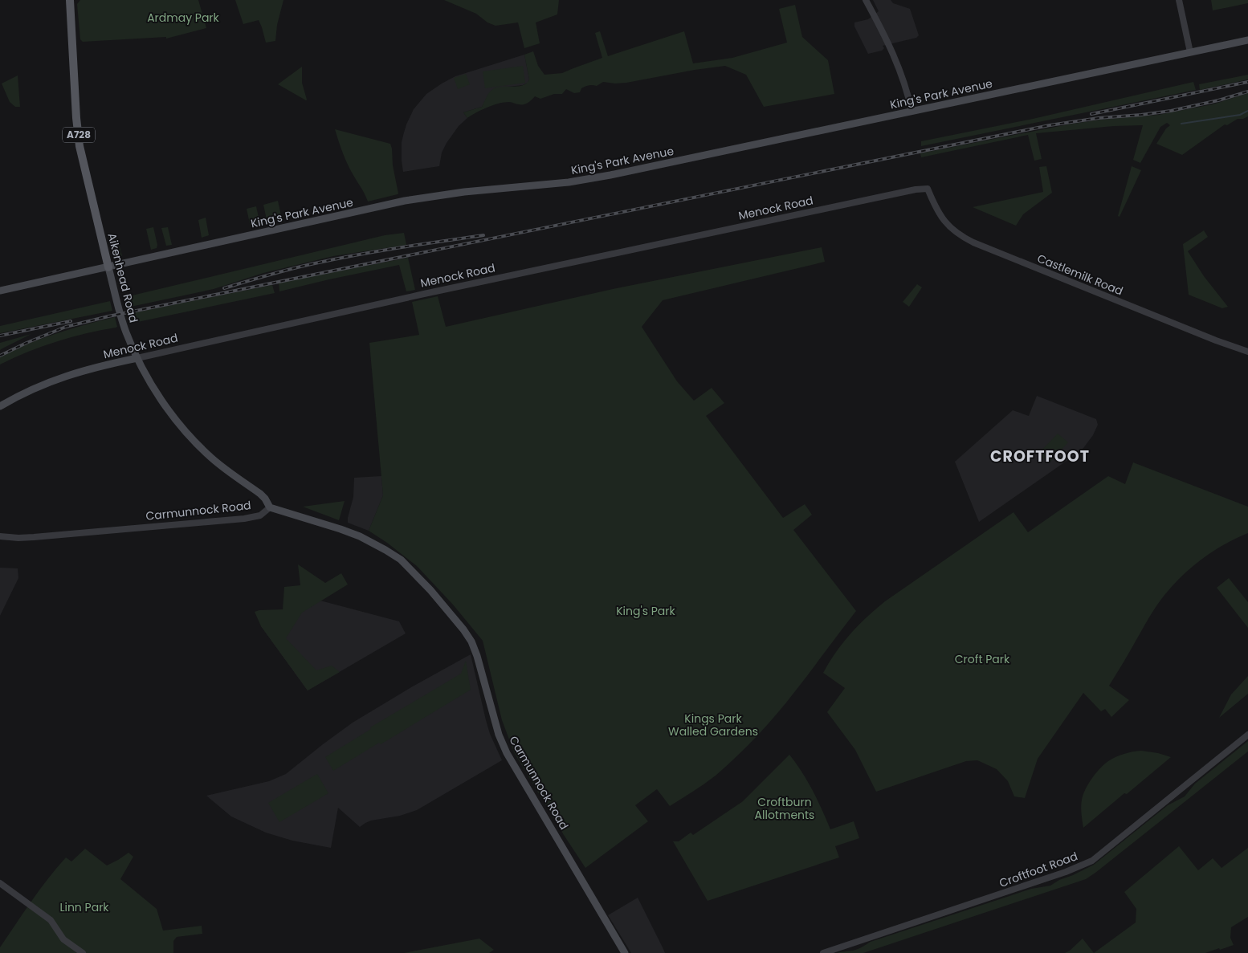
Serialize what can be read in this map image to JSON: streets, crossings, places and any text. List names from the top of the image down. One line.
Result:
{"streets":{"main road":["King's Park Avenue","A728","Menock Road","Aikenhead Road","Carmunnock Road"],"street":["Castlemilk Road","Croftfoot Road"]},"crossings":[["King's Park Avenue","Aikenhead Road"],["Menock Road","Castlemilk Road"],["Menock Road","Aikenhead Road"],["Aikenhead Road","Carmunnock Road"]],"districts":["CROFTFOOT"],"parks":["Ardmay Park","King's Park","Croft Park","Kings Park Walled Gardens","Croftburn Allotments","Linn Park"]}
